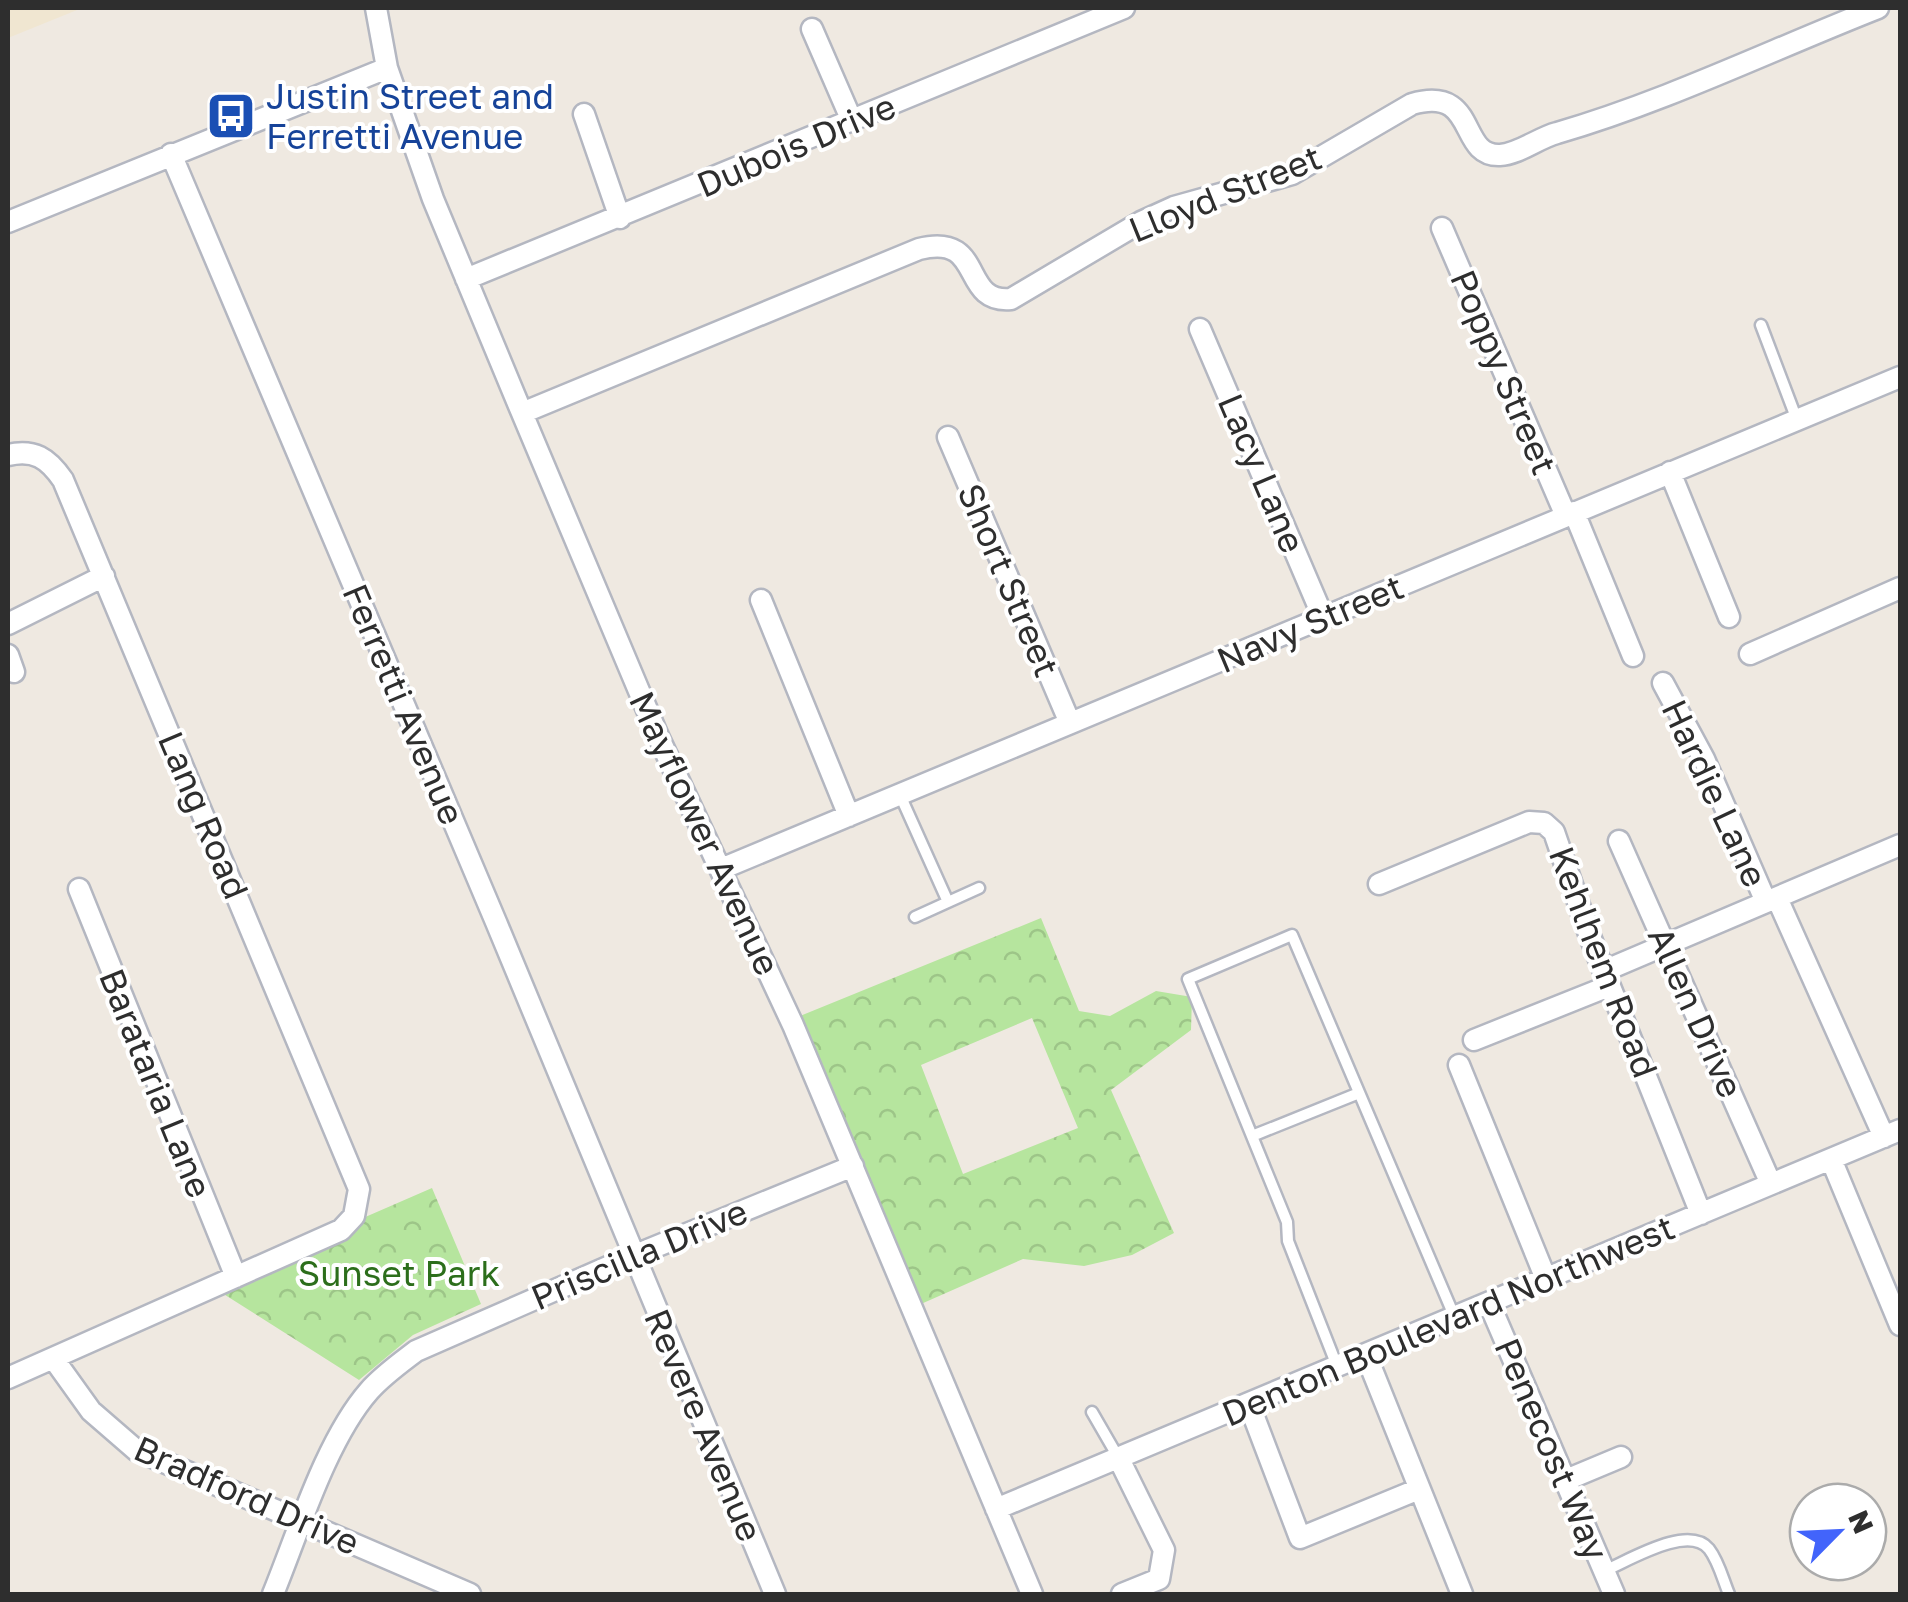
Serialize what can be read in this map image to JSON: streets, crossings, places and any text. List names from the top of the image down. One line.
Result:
{"streets":{"street":["Dubois Drive","Lloyd Street","Poppy Street","Lacy Lane","Short Street","Navy Street","Ferretti Avenue","Hardie Lane","Lang Road","Mayflower Avenue","Kehlhem Road","Allen Drive","Barataria Lane","Priscilla Drive","Denton Boulevard Northwest","Revere Avenue","Penecost Way","Bradford Drive"]},"crossings":[["Dubois Drive","Mayflower Avenue"],["Lloyd Street","Mayflower Avenue"],["Poppy Street","Navy Street"],["Lacy Lane","Navy Street"],["Short Street","Navy Street"],["Navy Street","Mayflower Avenue"],["Ferretti Avenue","Priscilla Drive"],["Ferretti Avenue","Revere Avenue"],["Hardie Lane","Denton Boulevard Northwest"],["Lang Road","Barataria Lane"],["Mayflower Avenue","Priscilla Drive"],["Mayflower Avenue","Denton Boulevard Northwest"],["Kehlhem Road","Denton Boulevard Northwest"],["Allen Drive","Denton Boulevard Northwest"],["Priscilla Drive","Revere Avenue"],["Priscilla Drive","Bradford Drive"],["Denton Boulevard Northwest","Penecost Way"]],"parks":["Sunset Park"],"places":{"bus stop":["Justin Street and Ferretti Avenue"]},"north":"top right"}
